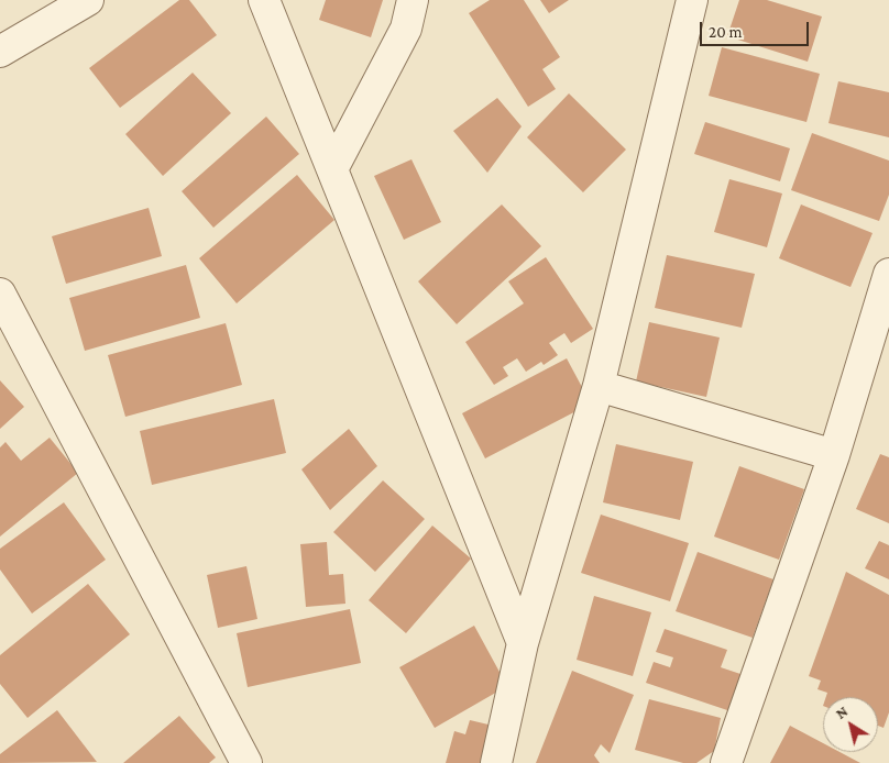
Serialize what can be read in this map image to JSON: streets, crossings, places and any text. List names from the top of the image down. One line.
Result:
{"scale_bar":"20 m","north":"top left"}
